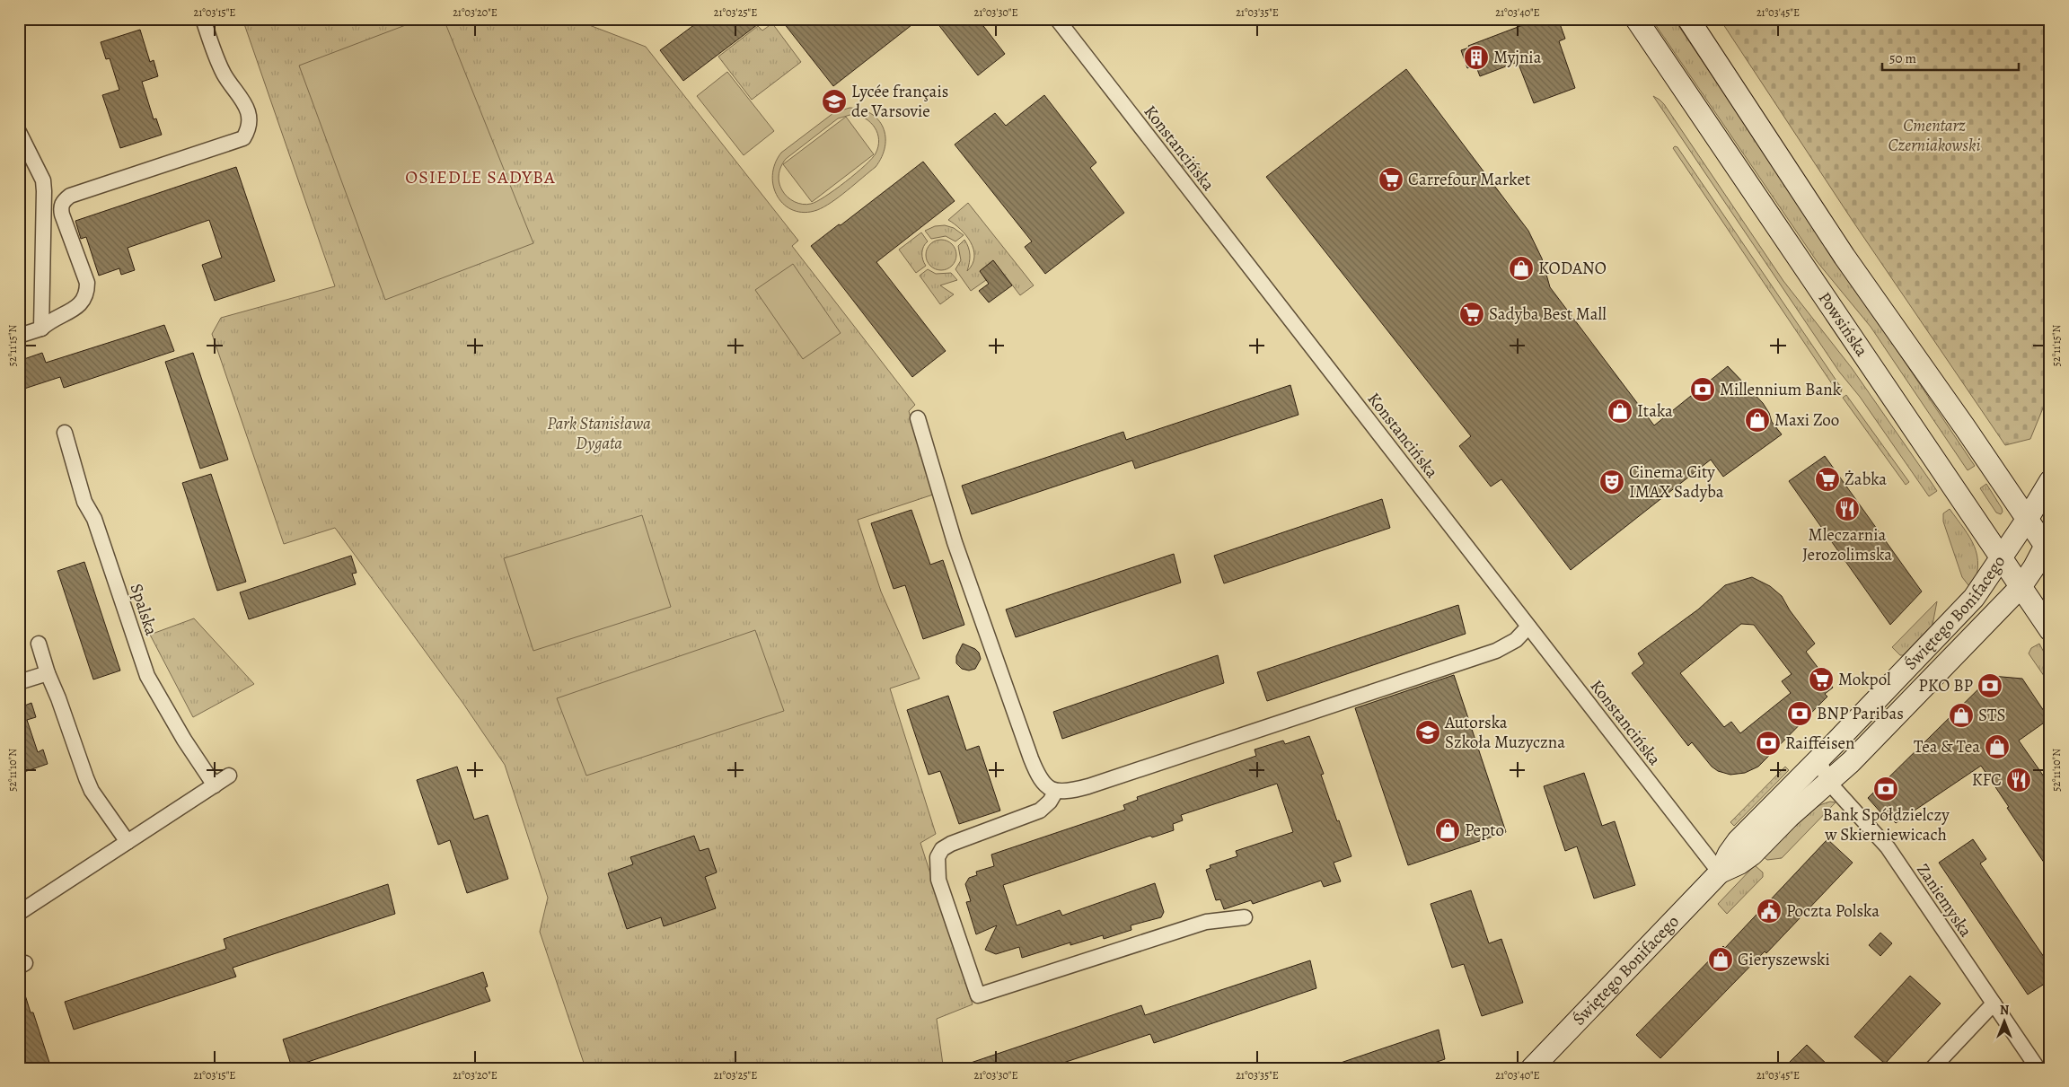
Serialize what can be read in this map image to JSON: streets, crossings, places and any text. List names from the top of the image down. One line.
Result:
{"streets":{"main road":["Powsińska","Świętego Bonifacego"],"street":["Konstancińska","Spalska","Zaniemyska"]},"crossings":[["Konstancińska","Świętego Bonifacego"],["Powsińska","Świętego Bonifacego"],["Świętego Bonifacego","Zaniemyska"]],"districts":["OSIEDLE SADYBA"],"parks":["Cmentarz Czerniakowski","Park Stanisława Dygata"],"places":{"building":["Myjnia"],"school or university":["Lycée français de Varsovie","Autorska Szkoła Muzyczna"],"supermarket":["Carrefour Market","Sadyba Best Mall","Żabka","Mokpol"],"shop":["KODANO","Itaka","Maxi Zoo","STS","Tea & Tea","Pepto","Gieryszewski"],"bank":["Millennium Bank","PKO BP","BNP Paribas","Raiffeisen","Bank Spółdzielczy w Skierniewicach"],"theatre":["Cinema City IMAX Sadyba"],"restaurant":["Mleczarnia Jerozolimska","KFC"],"public building":["Poczta Polska"]},"scale_bar":"50 m","north":"top","coordinates":["21°03'15\"E","21°03'20\"E","21°03'25\"E","21°03'30\"E","21°03'35\"E","21°03'40\"E","21°03'45\"E","52°11'15\"N","52°11'10\"N"]}
